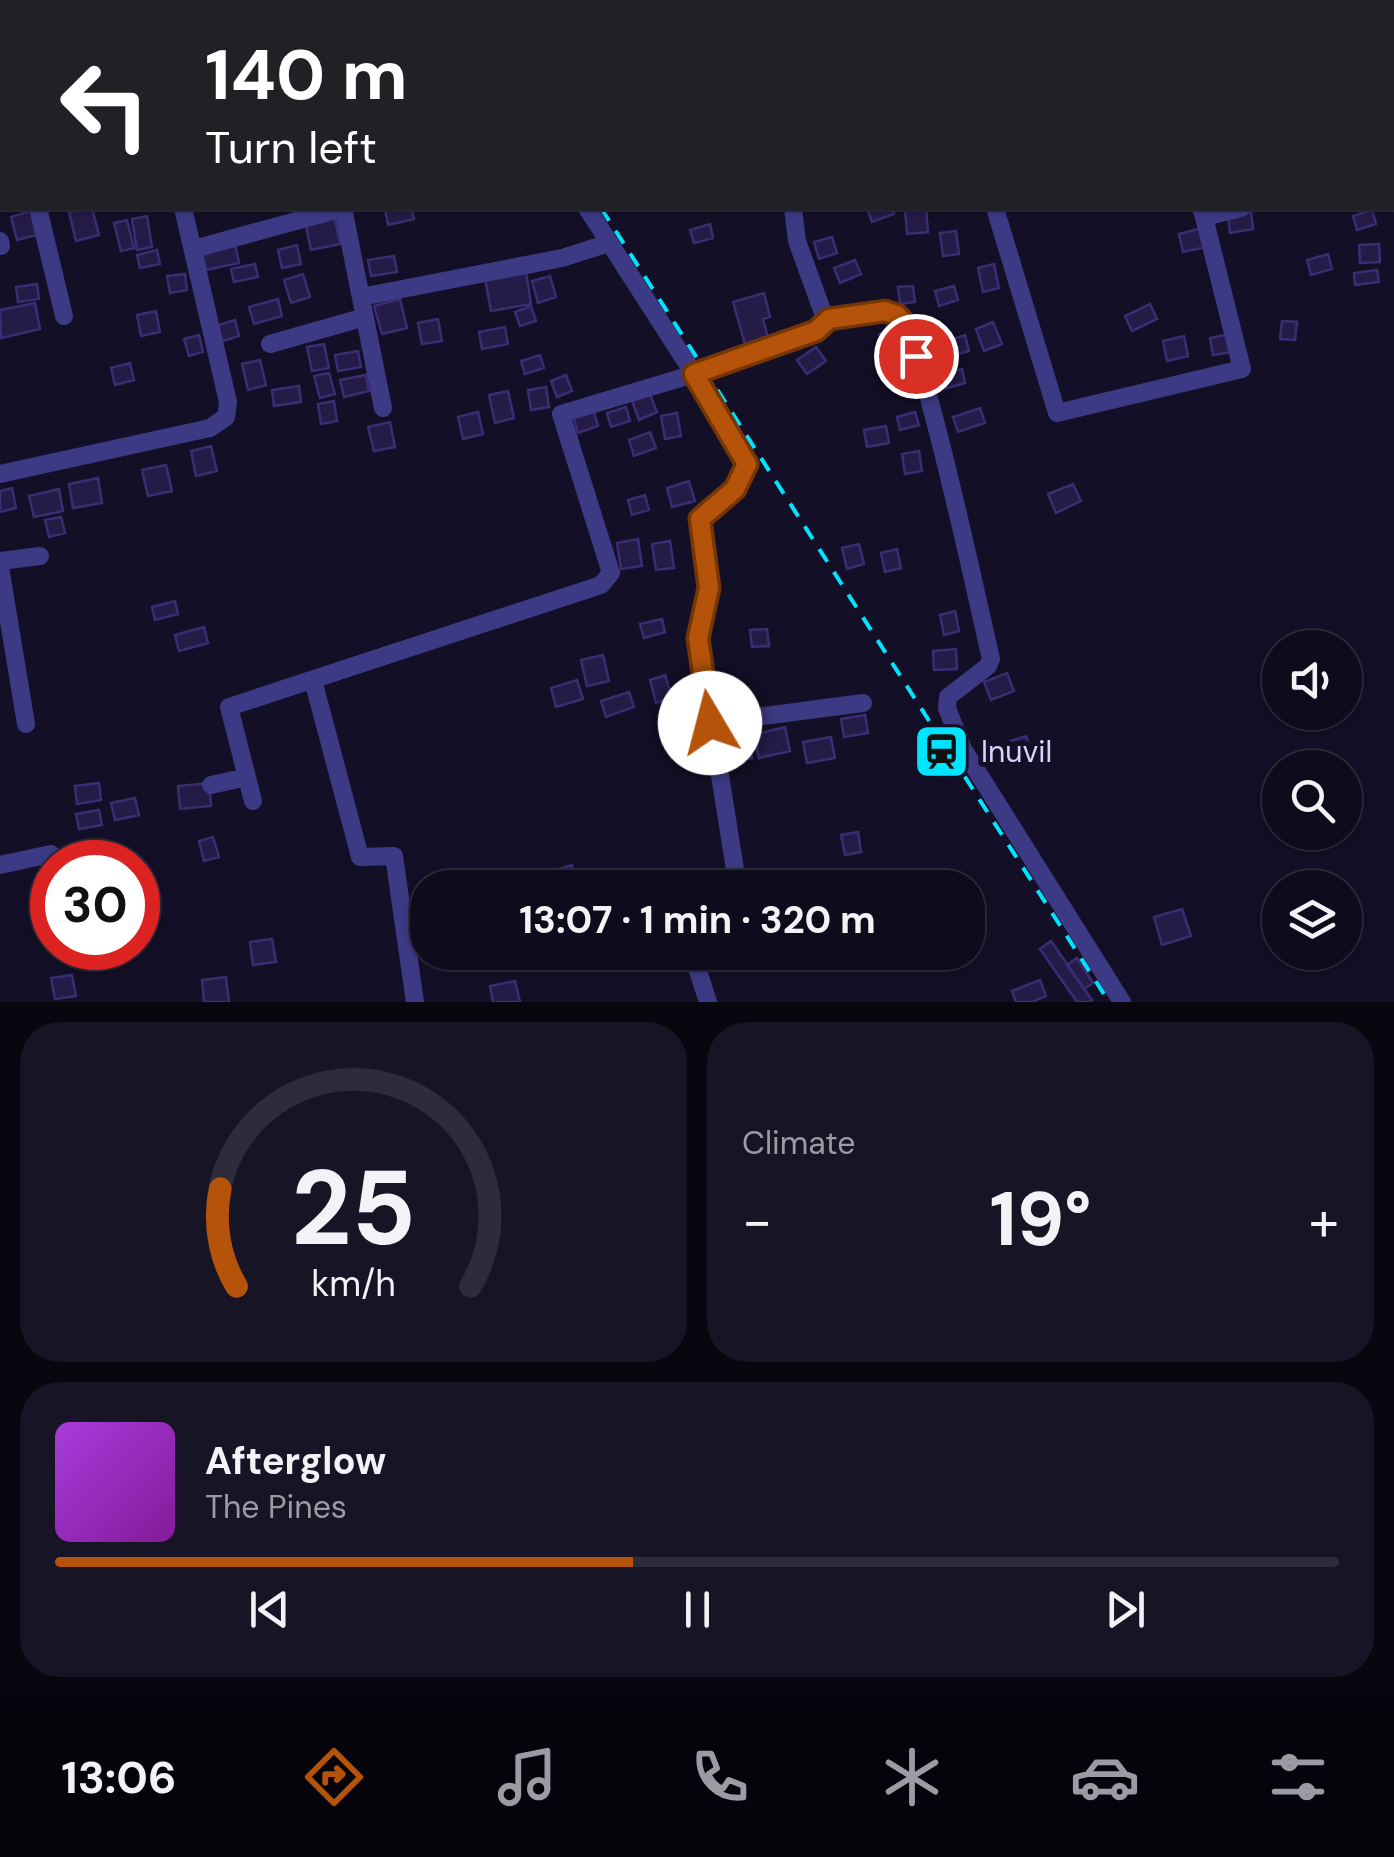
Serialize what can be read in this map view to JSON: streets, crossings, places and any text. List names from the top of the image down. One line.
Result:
{"places":{"station":["Inuvil"]},"page":{"turn":["140 m","Turn left"],"limit":"30","trip":"13:07 · 1 min · 320 m","tile":"Climate","heat":["−","19°","+"],"song":["Afterglow","The Pines"],"tabs":"13:06","gauge":["25","km/h"]}}
